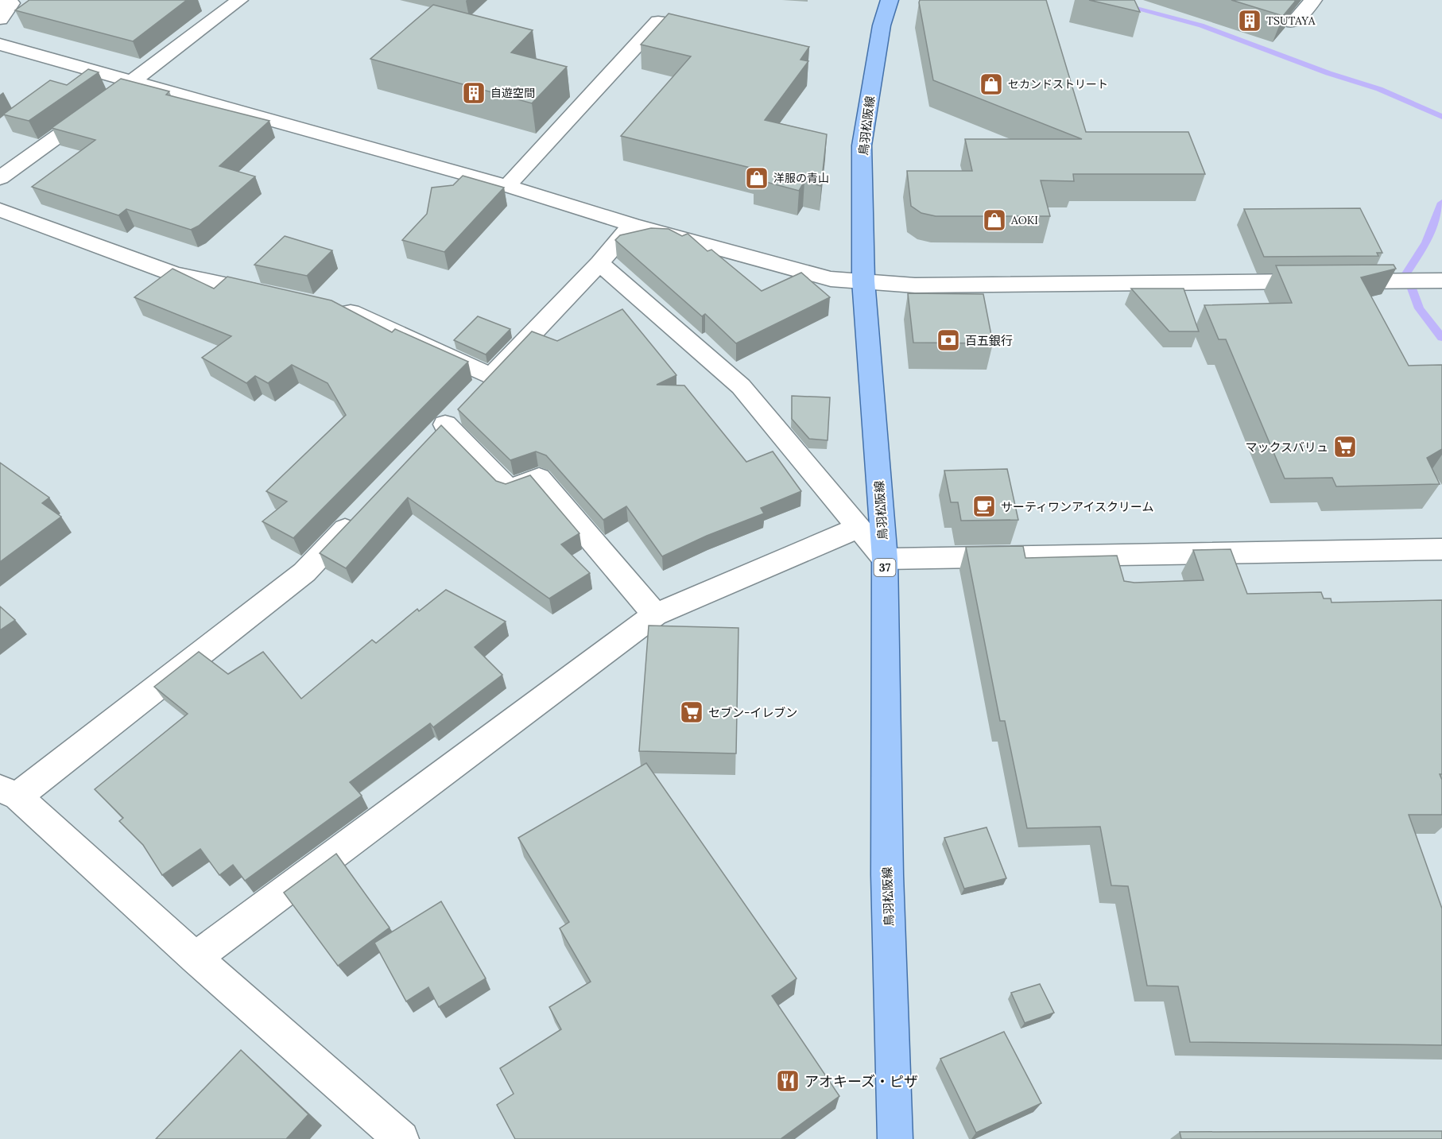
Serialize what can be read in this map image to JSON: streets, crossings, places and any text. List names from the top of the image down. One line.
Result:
{"streets":{"main road":["鳥羽松阪線","37"]},"places":{"building":["TSUTAYA","自遊空間"],"shop":["セカンドストリート","洋服の青山","AOKI"],"bank":["百五銀行"],"supermarket":["マックスバリュ","セブン-イレブン"],"cafe":["サーティワンアイスクリーム"],"restaurant":["アオキーズ・ピザ"]}}
